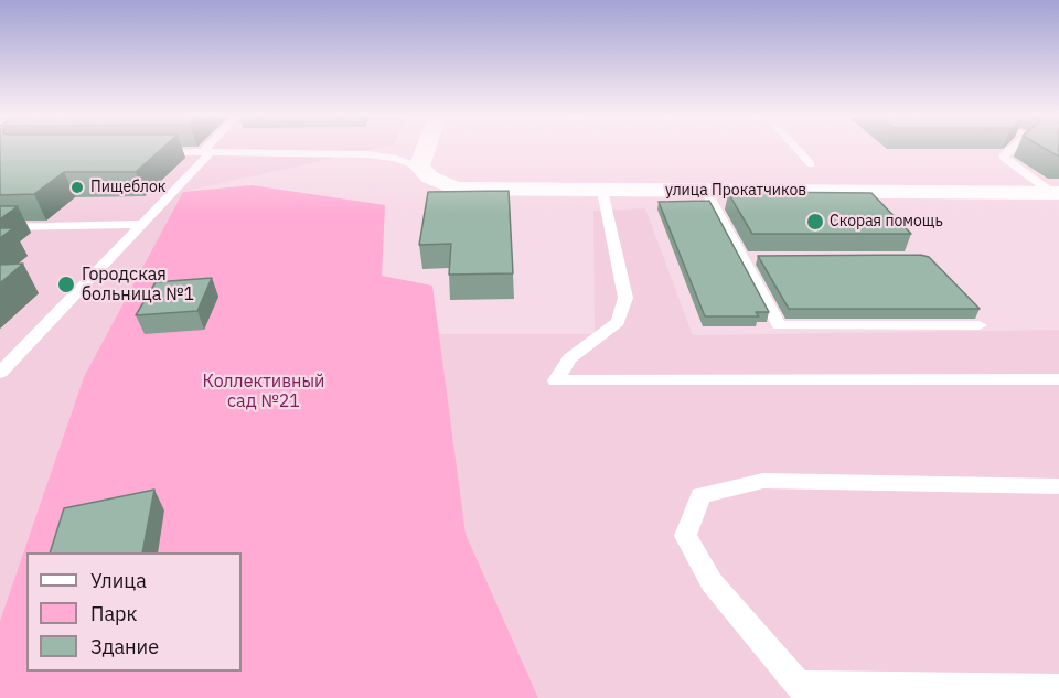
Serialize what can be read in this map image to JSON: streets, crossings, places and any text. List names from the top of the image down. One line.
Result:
{"streets":{"street":["улица Прокатчиков"]},"parks":["Коллективный сад №21"],"places":["Пищеблок","Скорая помощь","Городская больница №1"],"legend":["Улица","Парк","Здание"]}
